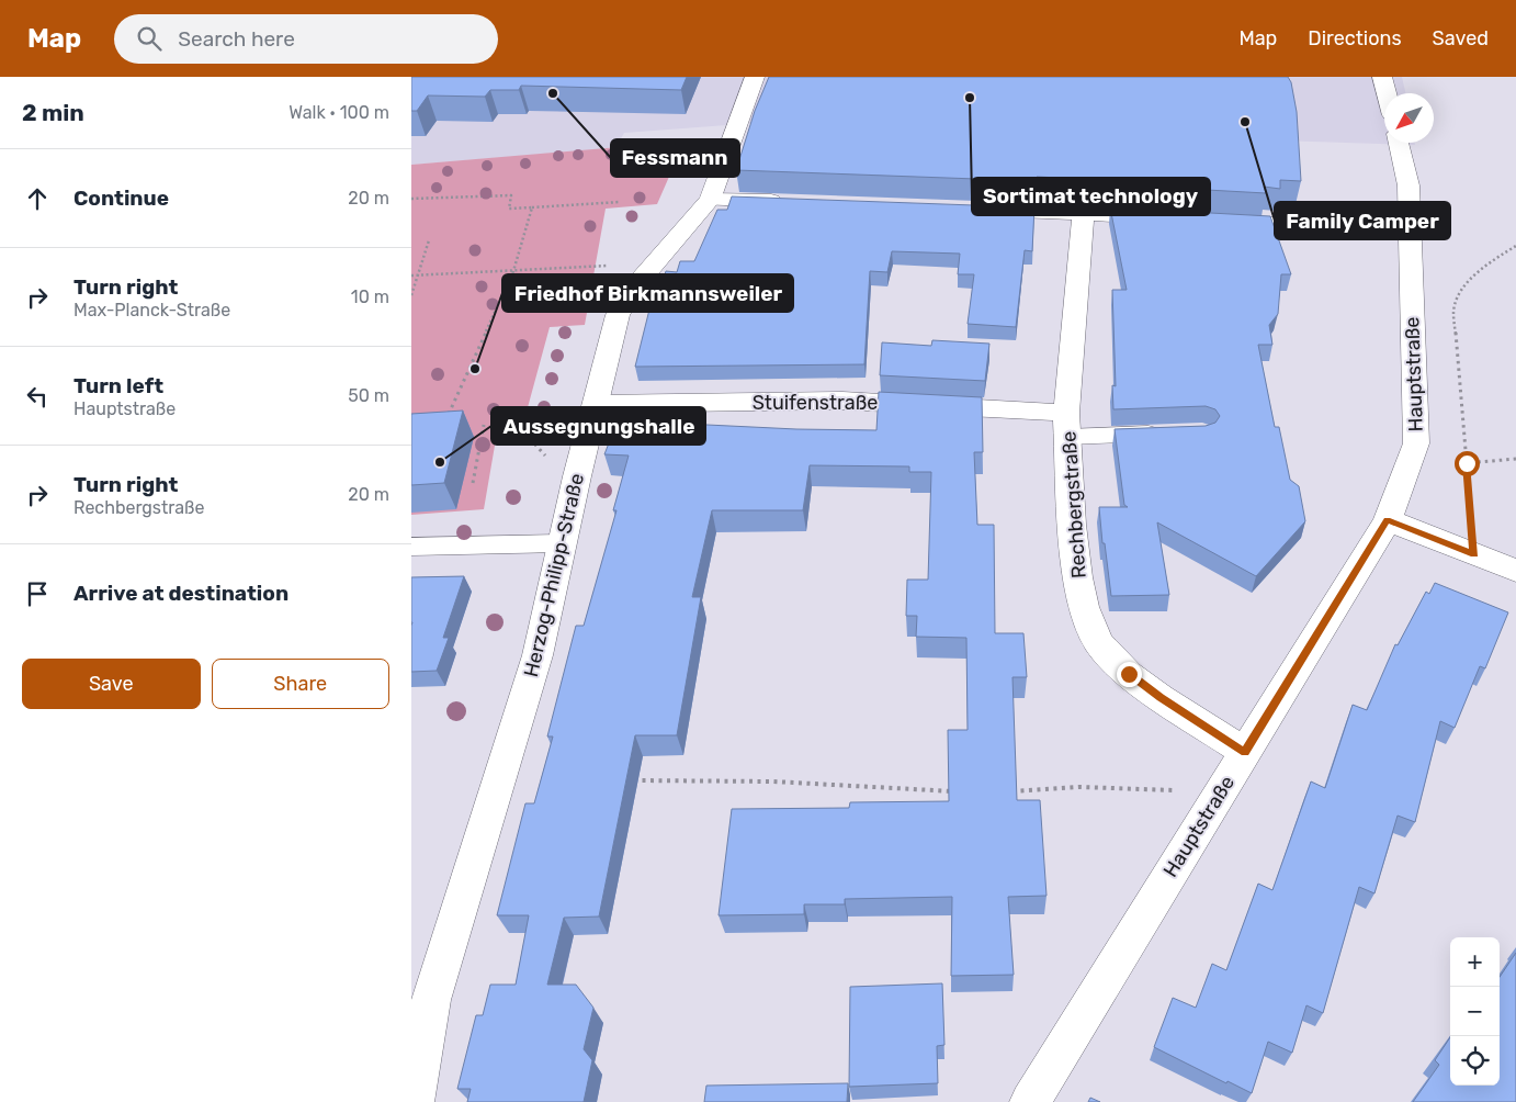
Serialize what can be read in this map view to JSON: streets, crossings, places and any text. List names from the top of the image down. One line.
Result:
{"streets":{"street":["Hauptstraße","Stuifenstraße","Rechbergstraße","Herzog-Philipp-Straße"]},"crossings":[["Hauptstraße","Rechbergstraße"],["Stuifenstraße","Rechbergstraße"],["Stuifenstraße","Herzog-Philipp-Straße"]],"places":["Fessmann","Sortimat technology","Family Camper","Friedhof Birkmannsweiler","Aussegnungshalle"],"north":"bottom left","page":{"header":"Map","search":"Search here","nav":["Map","Directions","Saved"],"heading":["2 min","Walk · 100 m"],"list":[["Continue","20 m"],["Turn right","Max-Planck-Straße","10 m"],["Turn left","Hauptstraße","50 m"],["Turn right","Rechbergstraße","20 m"],"Arrive at destination"],"buttons":["Save","Share"],"map_buttons":["+","−"]}}
